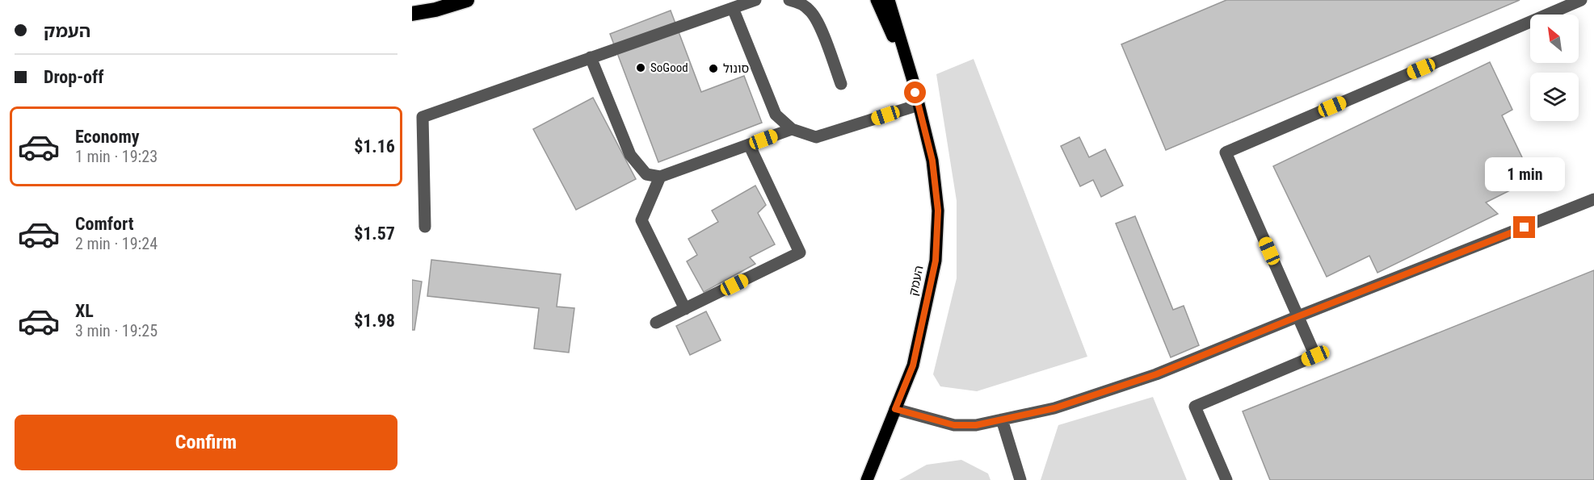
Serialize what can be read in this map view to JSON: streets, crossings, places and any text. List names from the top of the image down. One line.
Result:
{"streets":{"main road":["העמק"]},"places":["SoGood","סונול"],"north":"top left","page":{"banner":["העמק","Drop-off"],"list":[{"name":"Economy","note":"1 min · 19:23","value":"$1.16"},{"name":"Comfort","note":"2 min · 19:24","value":"$1.57"},{"name":"XL","note":"3 min · 19:25","value":"$1.98"}],"bubble":"1 min","buttons":"Confirm"}}
